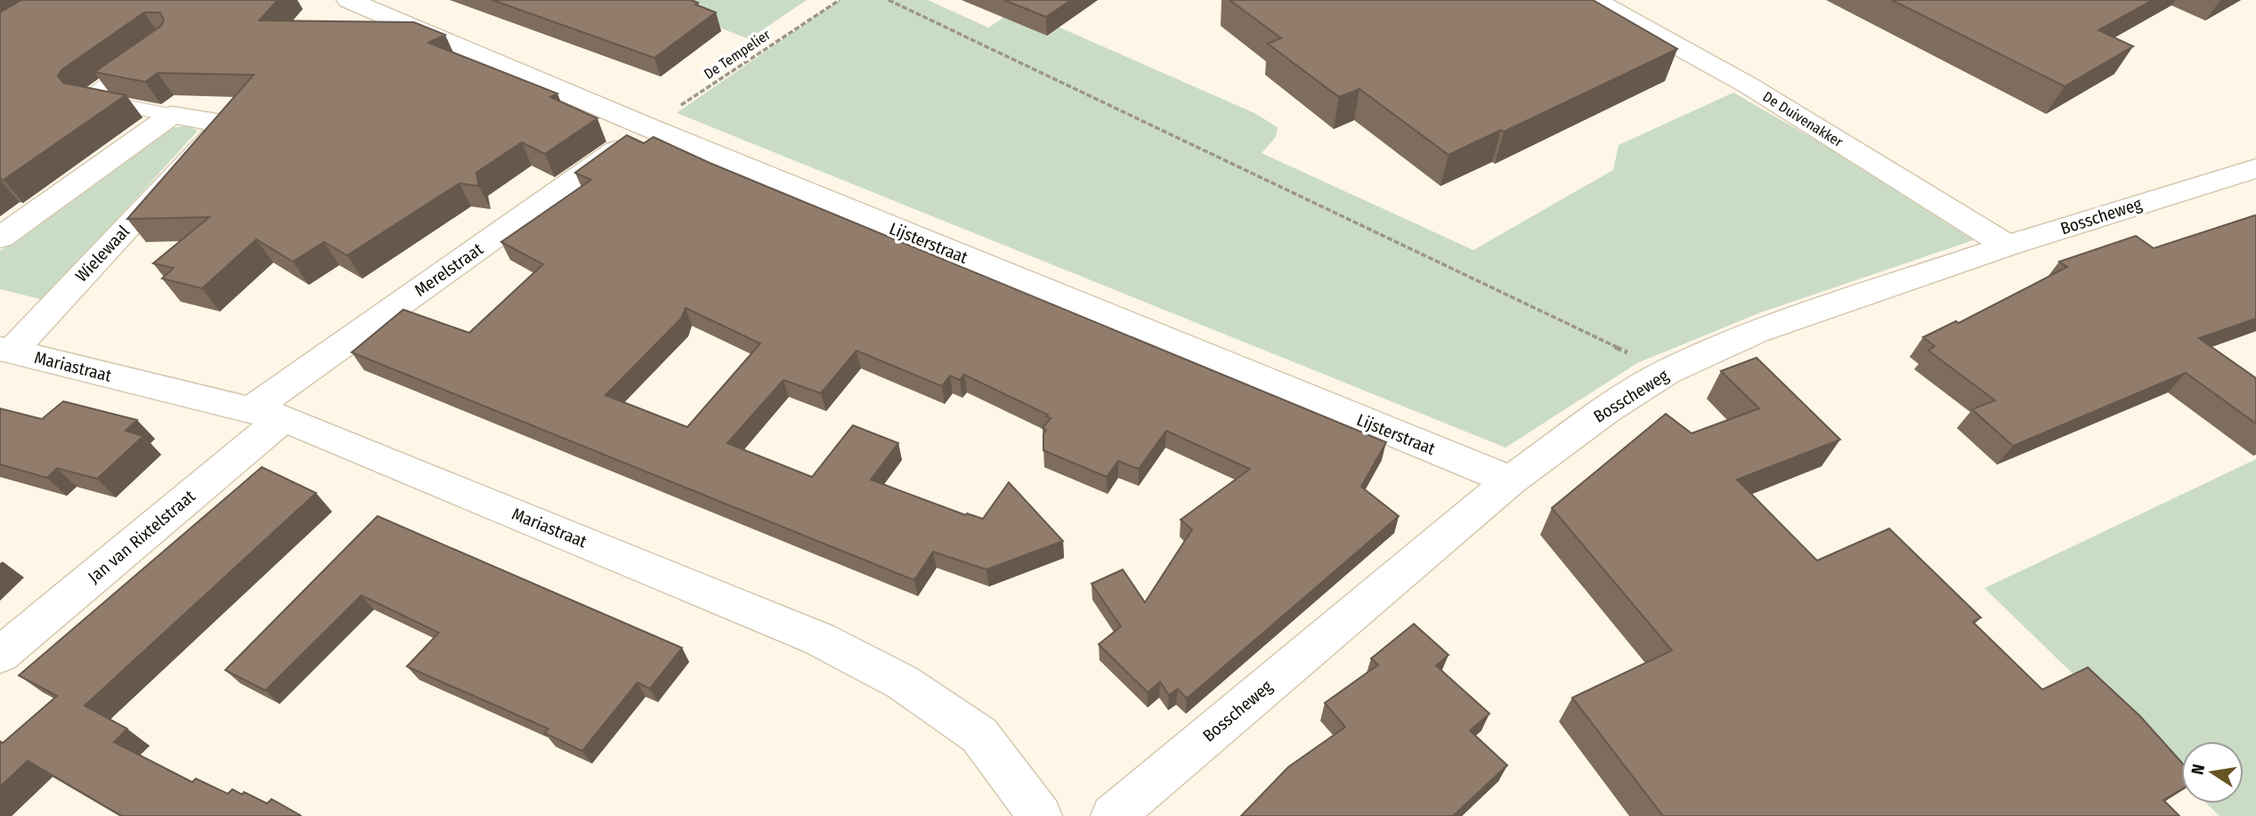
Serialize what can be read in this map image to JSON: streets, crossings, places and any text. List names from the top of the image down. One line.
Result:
{"streets":{"street":["De Duivenakker","Bosscheweg","Lijsterstraat","Wielewaal","Merelstraat","Mariastraat","Jan van Rixtelstraat"],"path":["De Tempelier"]},"crossings":[["De Tempelier","Lijsterstraat"],["De Tempelier","Merelstraat"],["De Duivenakker","Bosscheweg"],["Bosscheweg","Lijsterstraat"],["Lijsterstraat","Merelstraat"],["Wielewaal","Mariastraat"],["Merelstraat","Mariastraat"],["Merelstraat","Jan van Rixtelstraat"],["Mariastraat","Jan van Rixtelstraat"]],"north":"left"}
